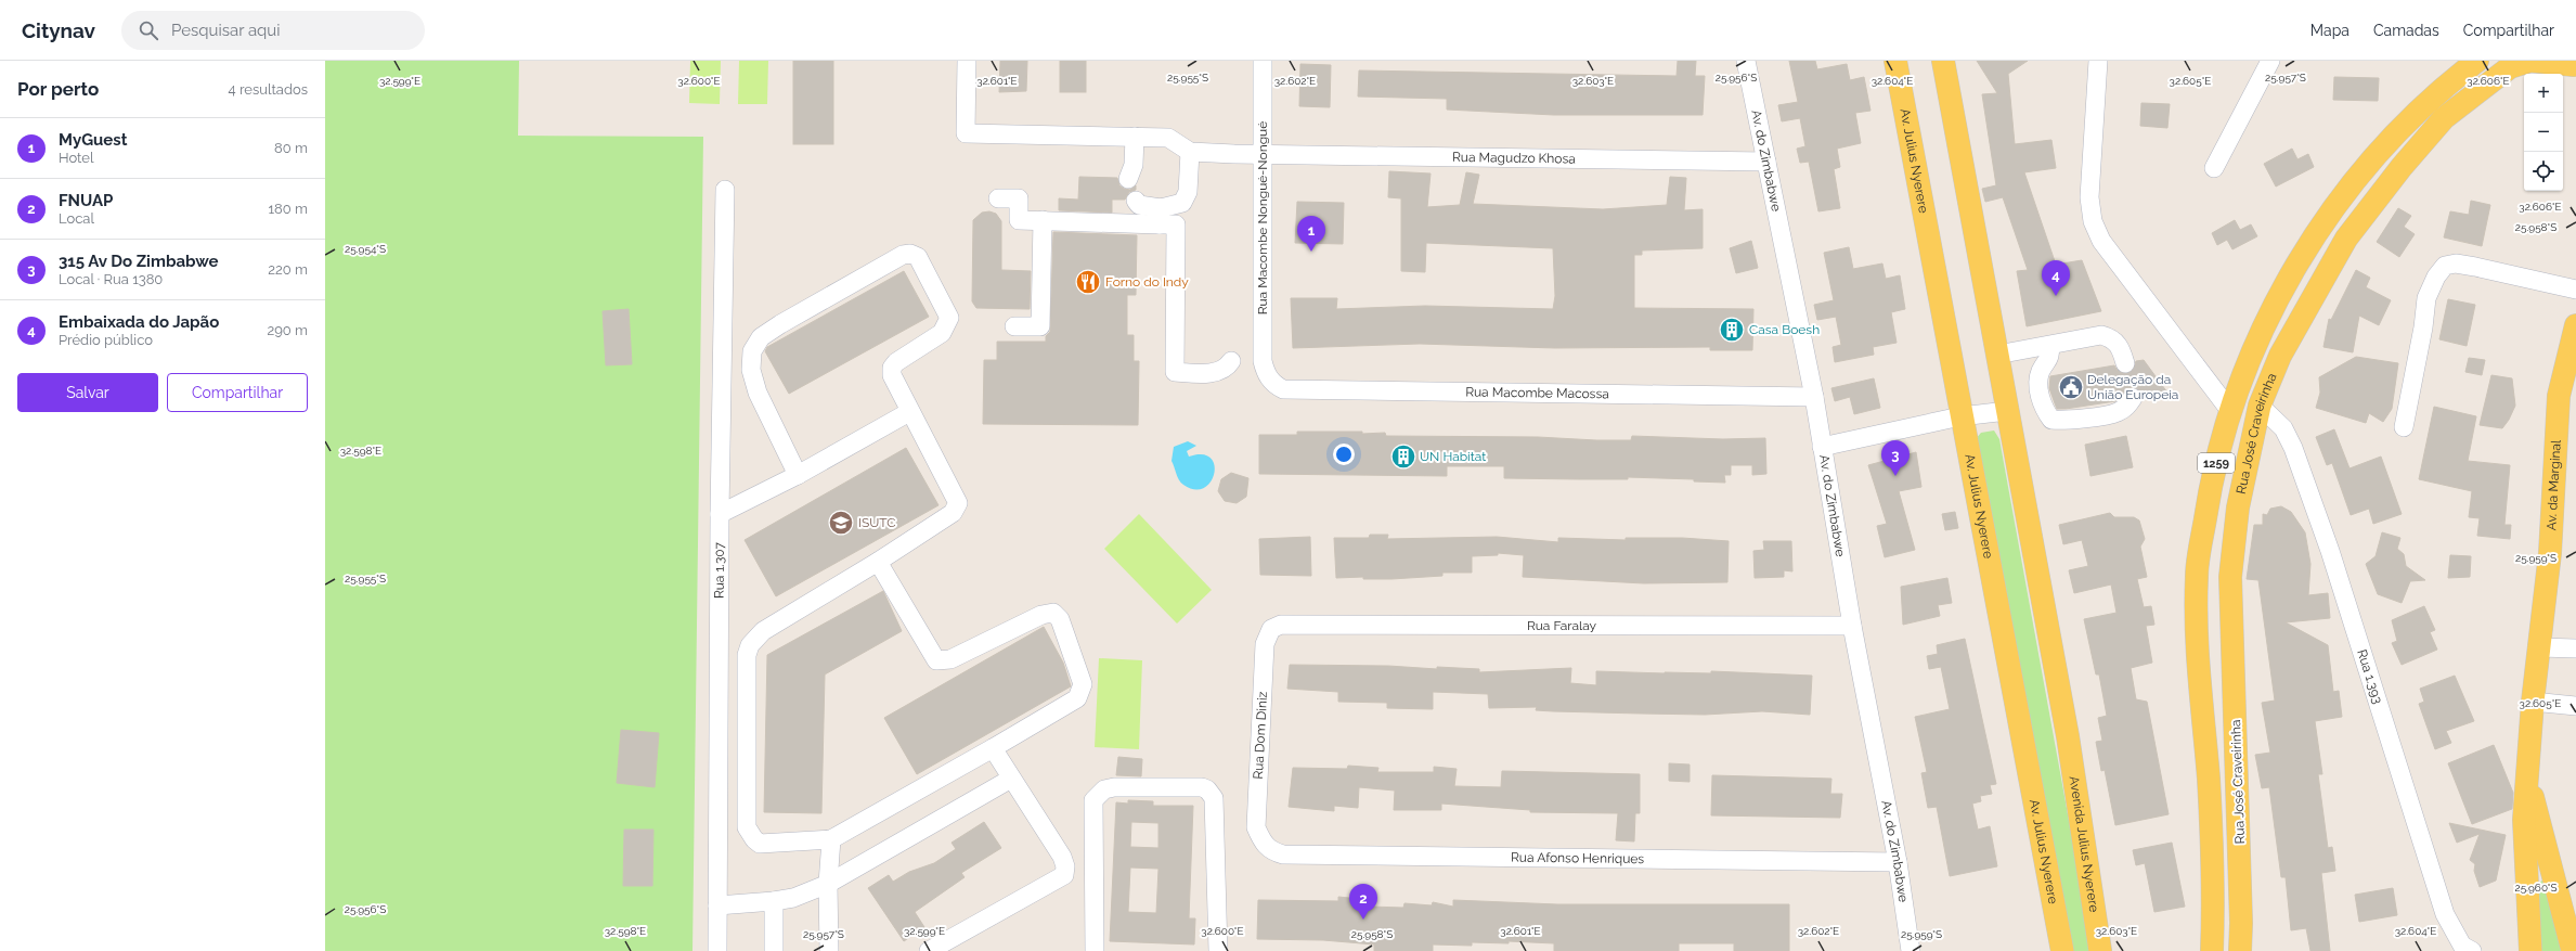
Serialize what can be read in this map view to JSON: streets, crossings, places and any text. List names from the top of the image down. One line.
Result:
{"streets":{"main road":["Av. Julius Nyerere","Rua José Craveirinha","1259","Av. da Marginal","Avenida Julius Nyerere"],"street":["Rua Magudzo Khosa","Av. do Zimbabwe","Rua Macombe Nongué-Nongué","Rua Macombe Macossa","Rua 1.307","Rua Faralay","Rua 1.393","Rua Dom Diniz","Rua Afonso Henriques"]},"crossings":[["Rua Magudzo Khosa","Av. do Zimbabwe"],["Rua Magudzo Khosa","Rua Macombe Nongué-Nongué"],["Av. do Zimbabwe","Rua Macombe Macossa"],["Av. do Zimbabwe","Rua Faralay"],["Av. do Zimbabwe","Rua Afonso Henriques"],["Rua Macombe Nongué-Nongué","Rua Macombe Macossa"],["Rua José Craveirinha","Rua 1.393"],["Rua Faralay","Rua Dom Diniz"],["Rua Dom Diniz","Rua Afonso Henriques"]],"places":{"restaurant":["Forno do Indy"],"building":["Casa Boesh","UN Habitat"],"public building":["Delegação da União Europeia"],"school or university":["ISUTC"]},"page":{"header":"Citynav","search":"Pesquisar aqui","nav":["Mapa","Camadas","Compartilhar"],"heading":["Por perto","4 resultados"],"map_buttons":["+","−"],"list":[{"mark":"1","name":"MyGuest","note":"Hotel","value":"80 m"},{"mark":"2","name":"FNUAP","note":"Local","value":"180 m"},{"mark":"3","name":"315 Av Do Zimbabwe","note":"Local · Rua 1380","value":"220 m"},{"mark":"4","name":"Embaixada do Japão","note":"Prédio público","value":"290 m"}],"pins":["1","4","3","2"],"buttons":["Salvar","Compartilhar"]},"coordinates":["25.955°S","25.956°S","25.957°S","32.599°E","32.600°E","32.601°E","32.602°E","32.603°E","32.604°E","32.605°E","32.606°E","25.958°S","25.954°S","32.598°E","25.959°S","25.960°S"]}
